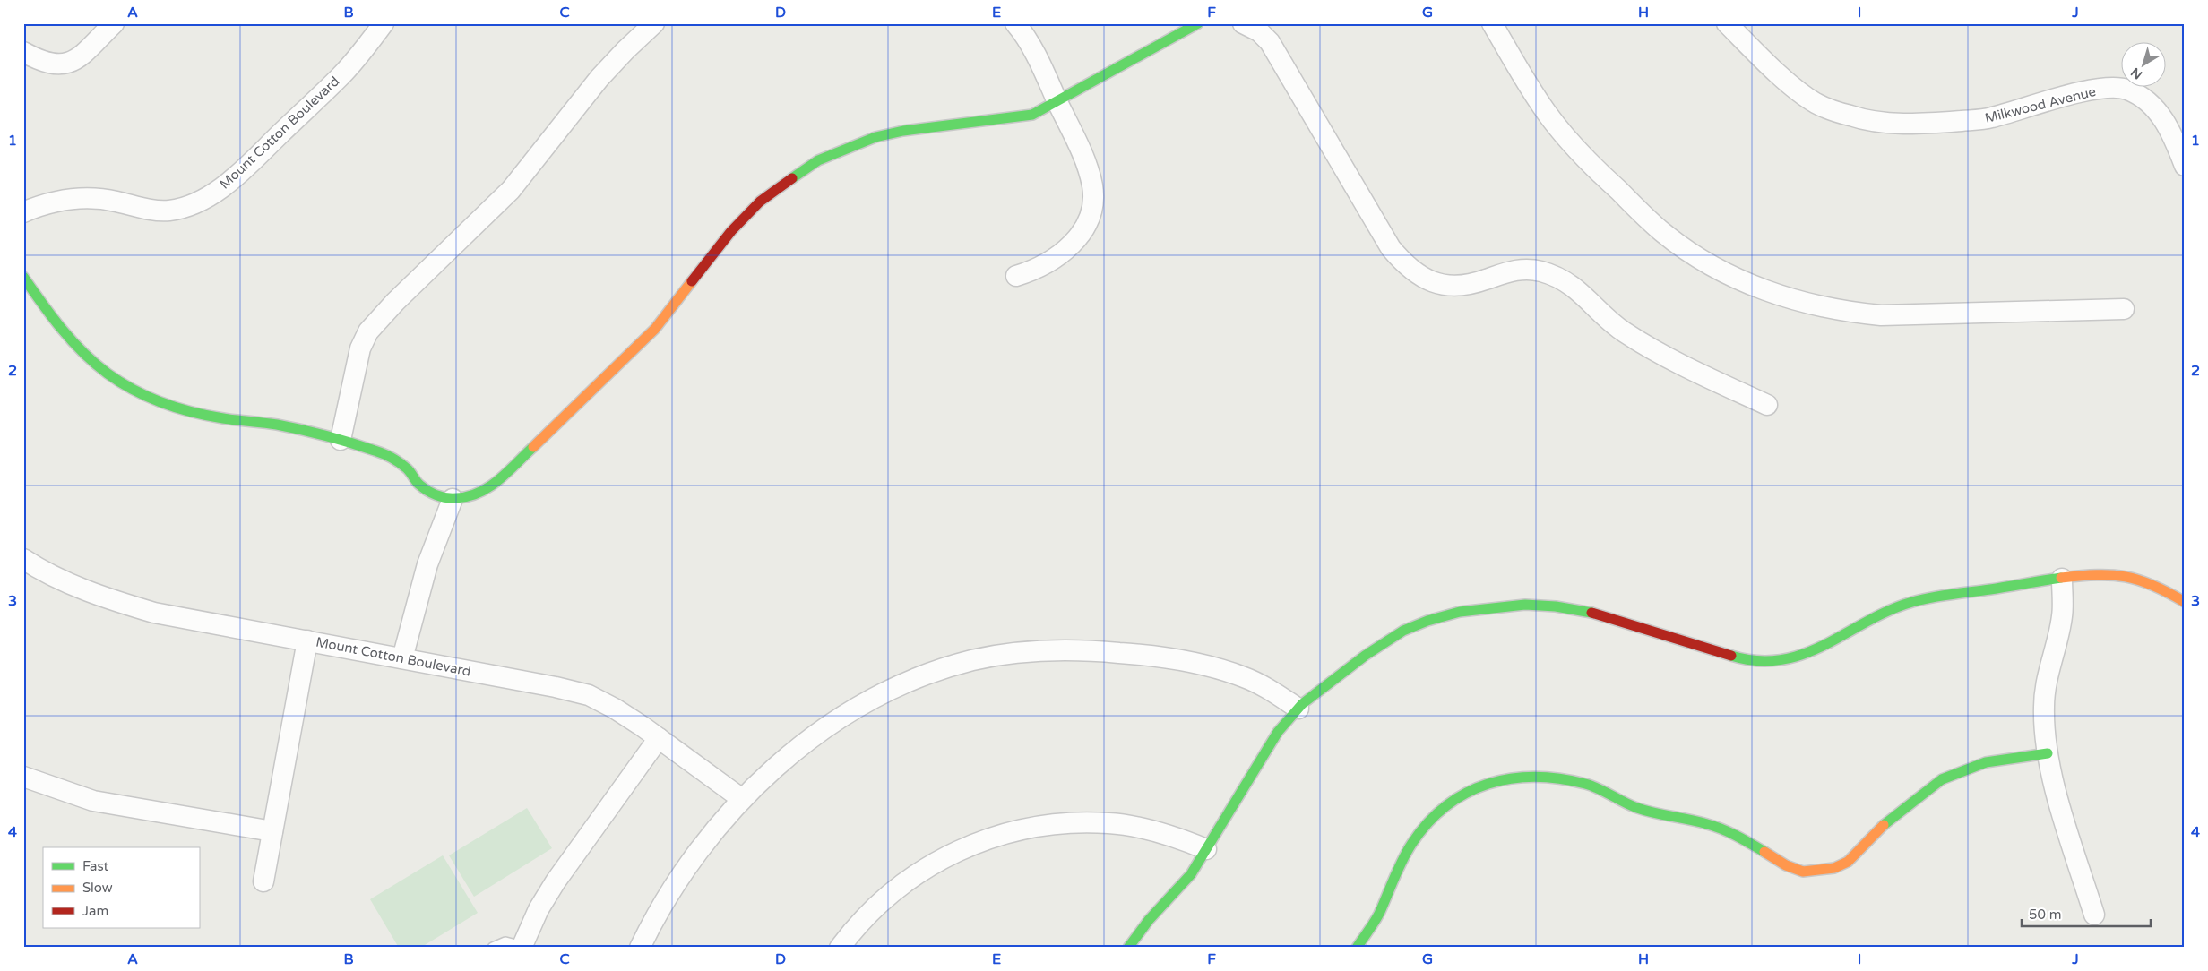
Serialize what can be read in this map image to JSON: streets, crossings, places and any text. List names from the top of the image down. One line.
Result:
{"streets":{"street":["Milkwood Avenue","Mount Cotton Boulevard"]},"legend":["Fast","Slow","Jam"],"scale_bar":"50 m","north":"bottom left","grid":{"columns":["A","B","C","D","E","F","G","H","I","J"],"rows":["1","2","3","4"]}}
